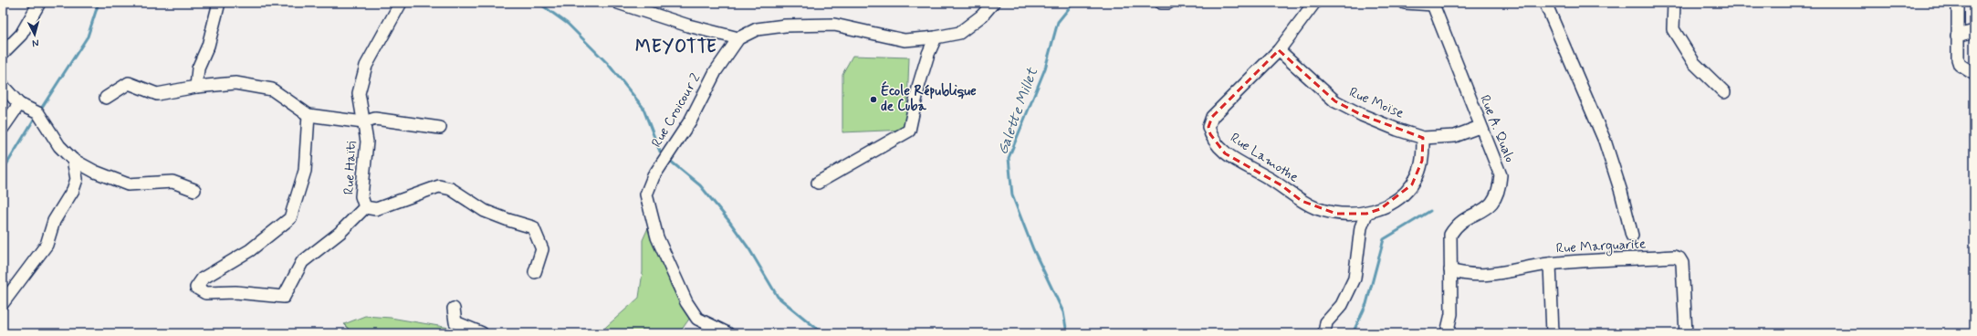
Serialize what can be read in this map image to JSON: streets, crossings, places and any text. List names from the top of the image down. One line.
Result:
{"streets":{"street":["Rue Moïse","Rue Croicour 2","Rue A. Qualo","Rue Lamothe","Rue Haïti","Rue Marguarite"]},"crossings":[["Rue Moïse","Rue A. Qualo"],["Rue Moïse","Rue Lamothe"],["Rue A. Qualo","Rue Marguarite"]],"districts":["MEYOTTE"],"water":["Galette Millet"],"places":["École République de Cuba"],"north":"bottom"}
